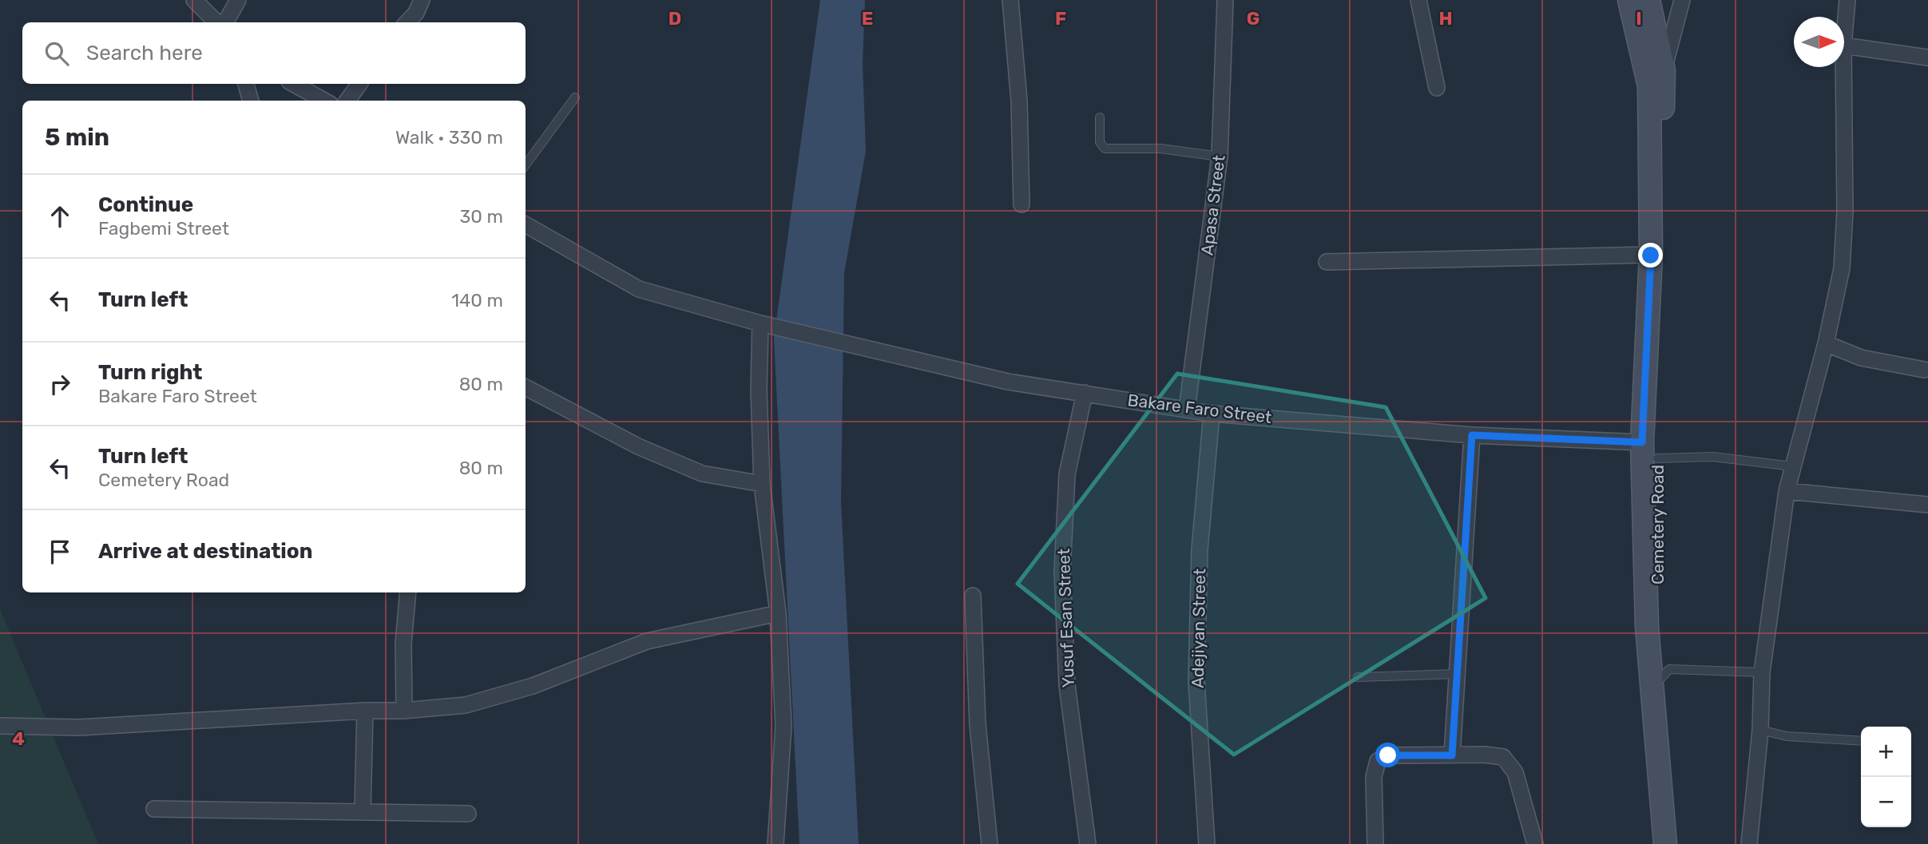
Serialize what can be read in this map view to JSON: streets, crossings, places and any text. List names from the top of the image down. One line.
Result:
{"streets":{"main road":["Cemetery Road"],"street":["Apasa Street","Bakare Faro Street","Yusuf Esan Street","Adejiyan Street"]},"crossings":[["Apasa Street","Bakare Faro Street"],["Bakare Faro Street","Cemetery Road"],["Bakare Faro Street","Yusuf Esan Street"],["Bakare Faro Street","Adejiyan Street"]],"north":"right","page":{"search":"Search here","heading":["5 min","Walk · 330 m"],"list":[["Continue","Fagbemi Street","30 m"],["Turn left","140 m"],["Turn right","Bakare Faro Street","80 m"],["Turn left","Cemetery Road","80 m"],"Arrive at destination"],"map_buttons":["+","−"]},"grid":{"columns":["D","E","F","G","H","I"],"rows":["4"]}}
